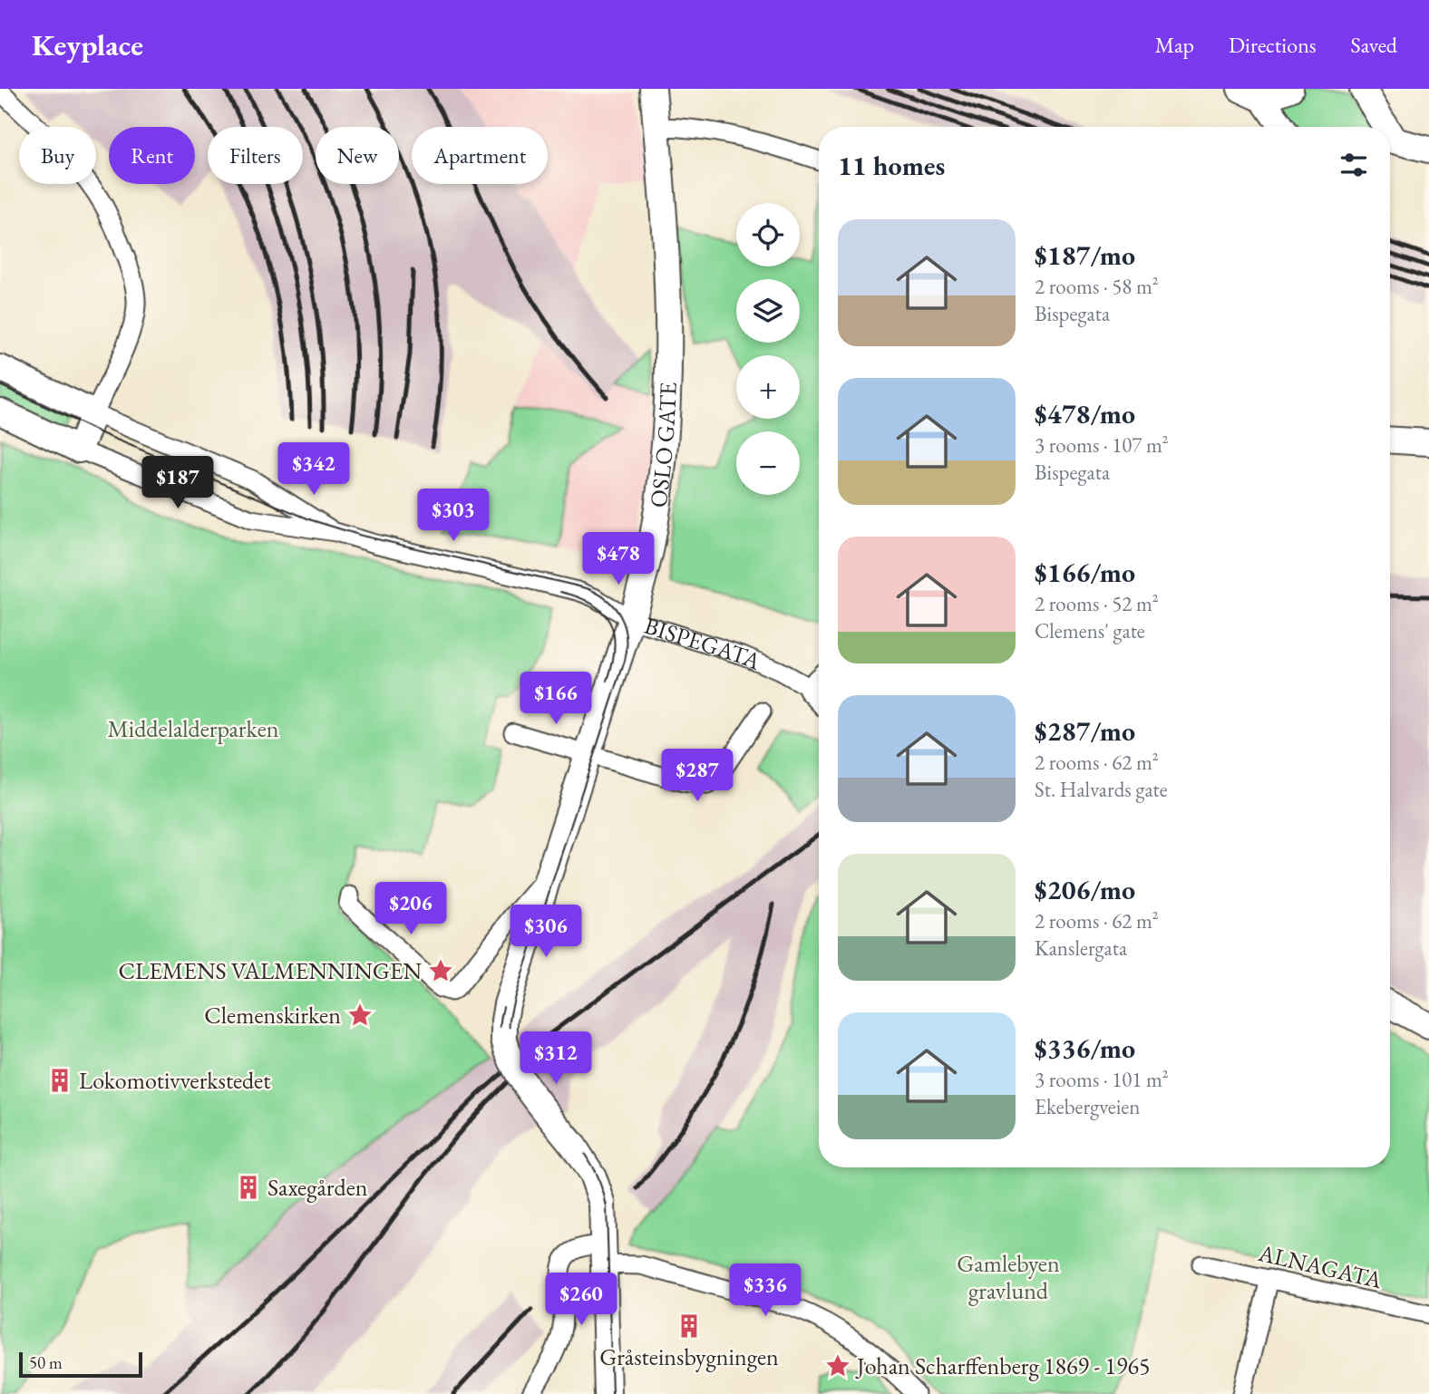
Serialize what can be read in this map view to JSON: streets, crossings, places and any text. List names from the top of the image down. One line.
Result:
{"streets":{"street":["OSLO GATE","BISPEGATA","ALNAGATA"]},"crossings":[["OSLO GATE","BISPEGATA"]],"parks":["Middelalderparken","Gamlebyen gravlund"],"places":{"place":["CLEMENS VALMENNINGEN","Clemenskirken","Johan Scharffenberg 1869 - 1965"],"building":["Lokomotivverkstedet","Saxegården","Gråsteinsbygningen"]},"scale_bar":"50 m","page":{"header":"Keyplace","nav":["Map","Directions","Saved"],"chip":["Buy","Rent","Filters","New","Apartment"],"heading":"11 homes","map_buttons":["+","−"],"list":[{"name":"$187/mo","note":"2 rooms · 58 m² · Bispegata"},{"name":"$478/mo","note":"3 rooms · 107 m² · Bispegata"},{"name":"$166/mo","note":"2 rooms · 52 m² · Clemens' gate"},{"name":"$287/mo","note":"2 rooms · 62 m² · St. Halvards gate"},{"name":"$206/mo","note":"2 rooms · 62 m² · Kanslergata"},{"name":"$336/mo","note":"3 rooms · 101 m² · Ekebergveien"}],"price":["$342","$187","$303","$478","$166","$287","$206","$306","$312","$336","$260"],"scale":"50 m"}}
